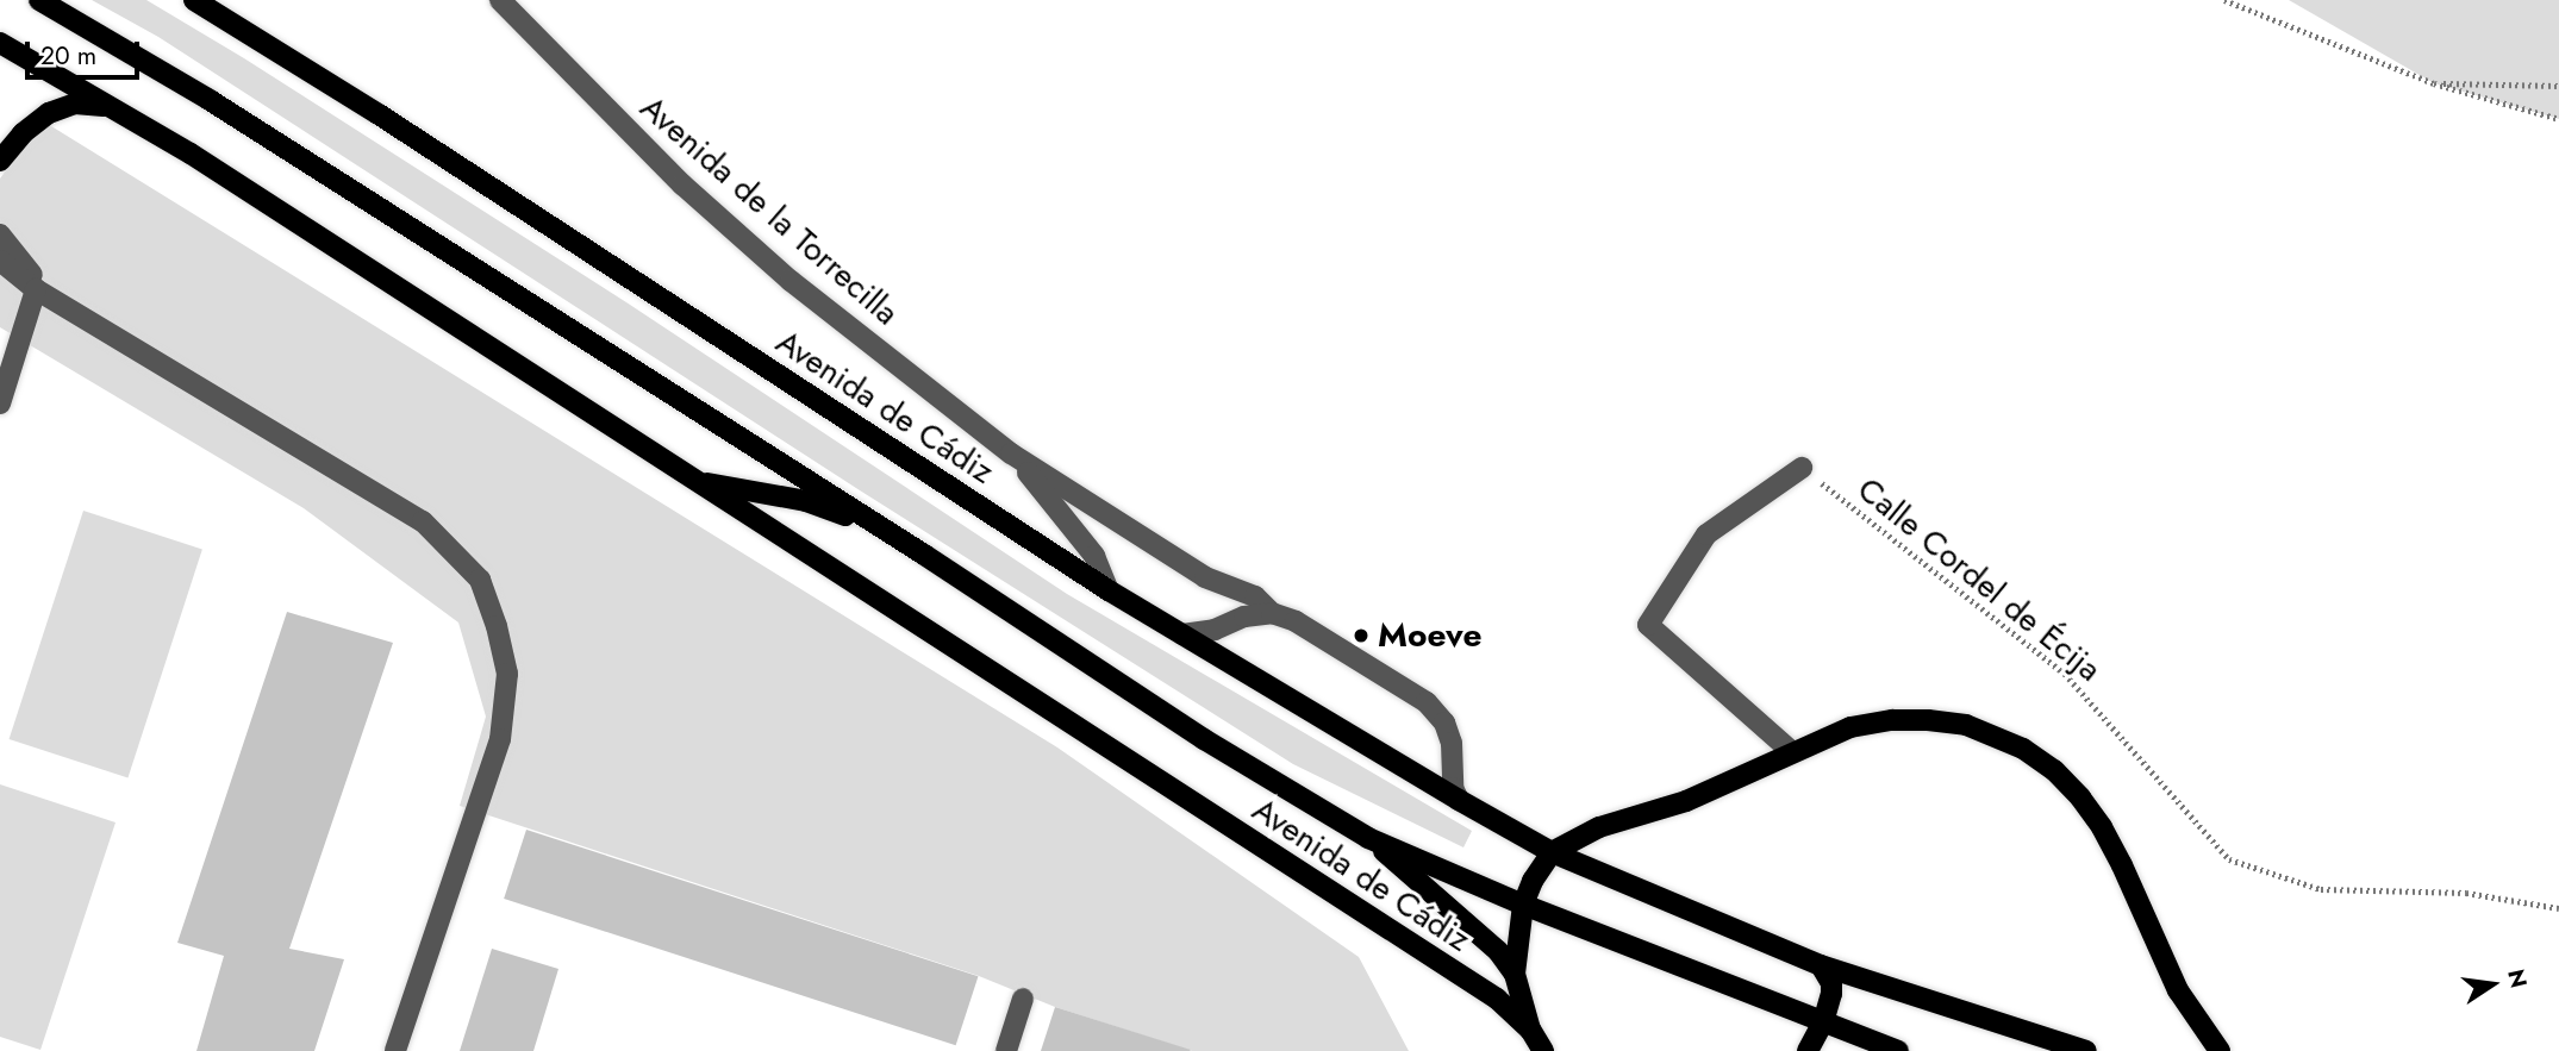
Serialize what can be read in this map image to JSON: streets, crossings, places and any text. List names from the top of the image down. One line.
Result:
{"streets":{"main road":["Avenida de Cádiz"],"street":["Avenida de la Torrecilla"],"path":["Calle Cordel de Écija"]},"places":["Moeve"],"scale_bar":"20 m","north":"right"}
